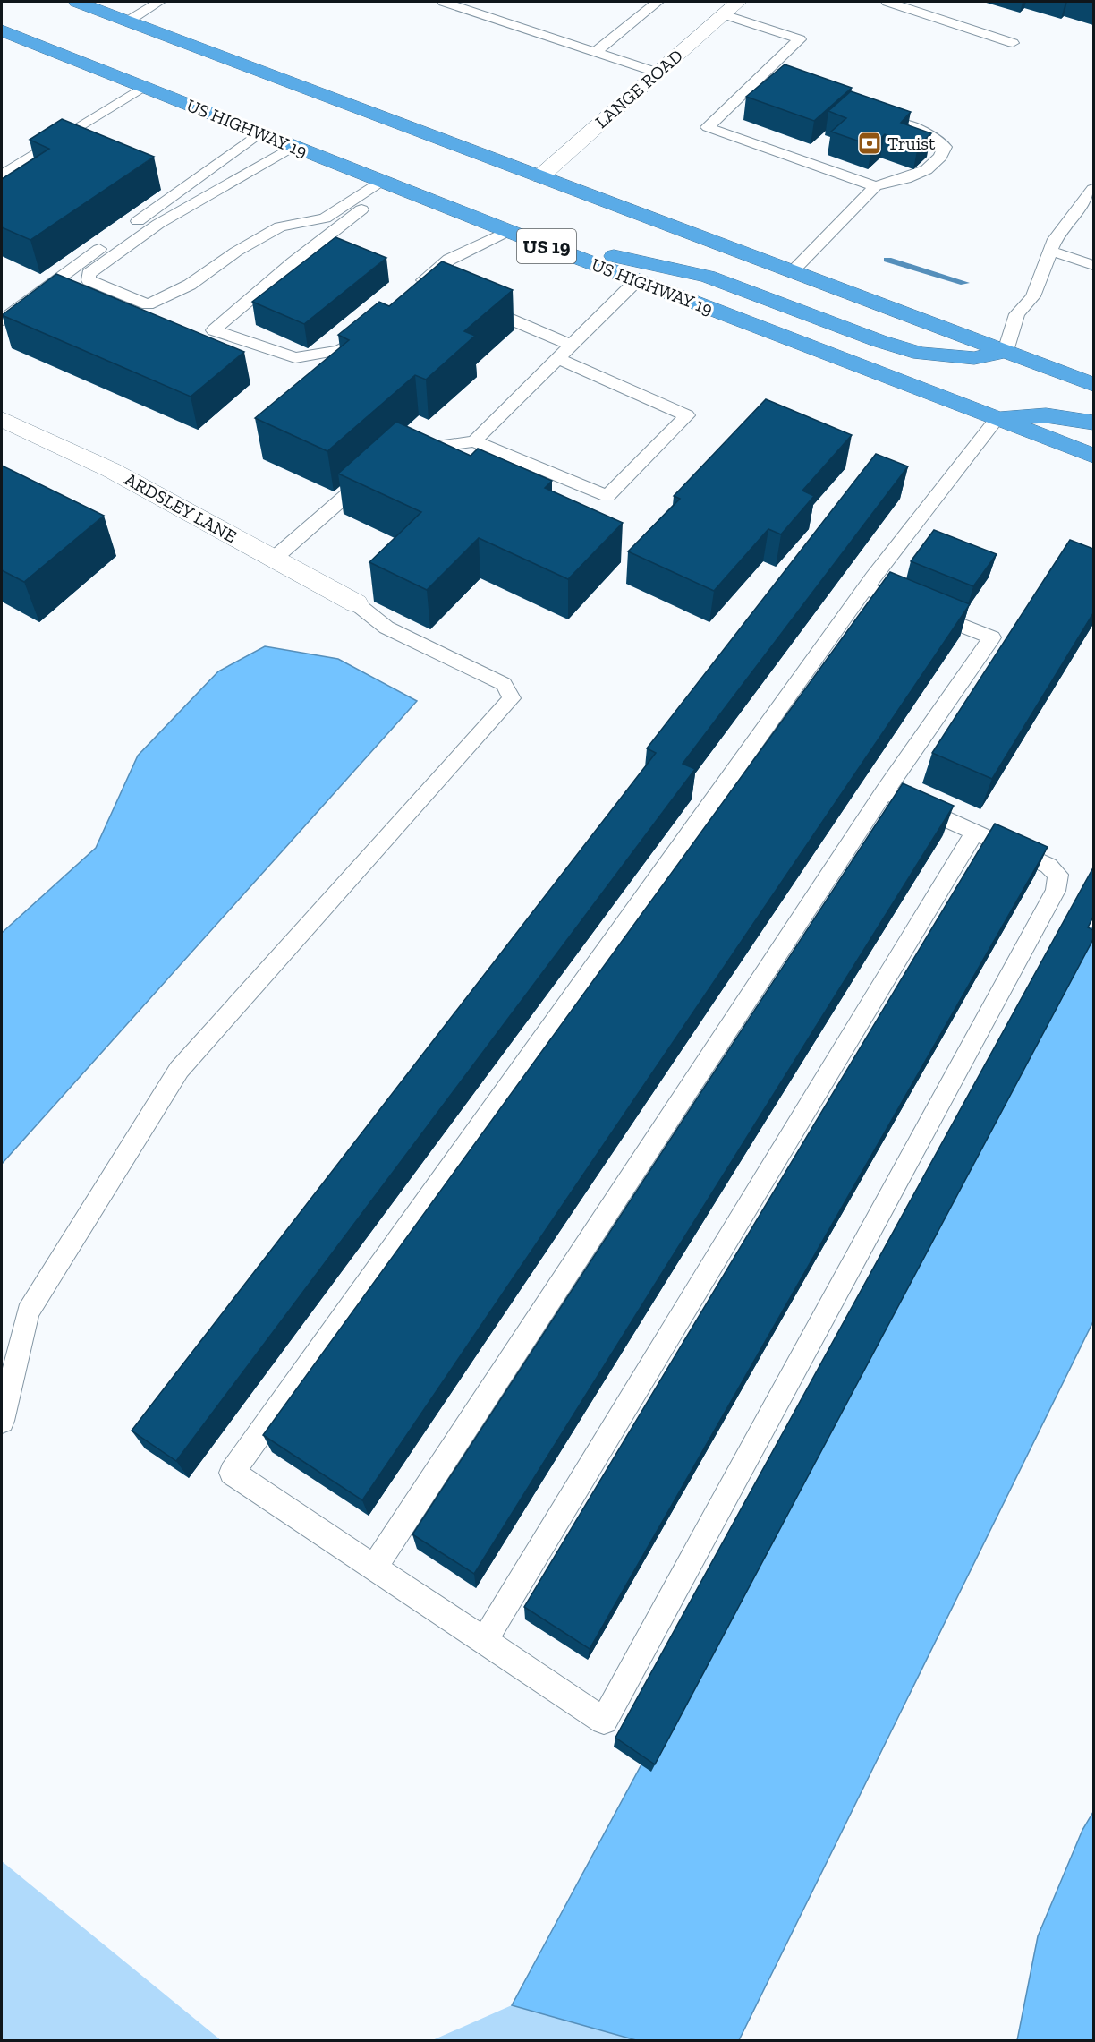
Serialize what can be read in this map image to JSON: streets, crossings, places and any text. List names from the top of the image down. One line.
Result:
{"streets":{"highway":["US HIGHWAY 19","US 19"],"street":["LANGE ROAD","ARDSLEY LANE"]},"places":{"bank":["Truist"]}}
